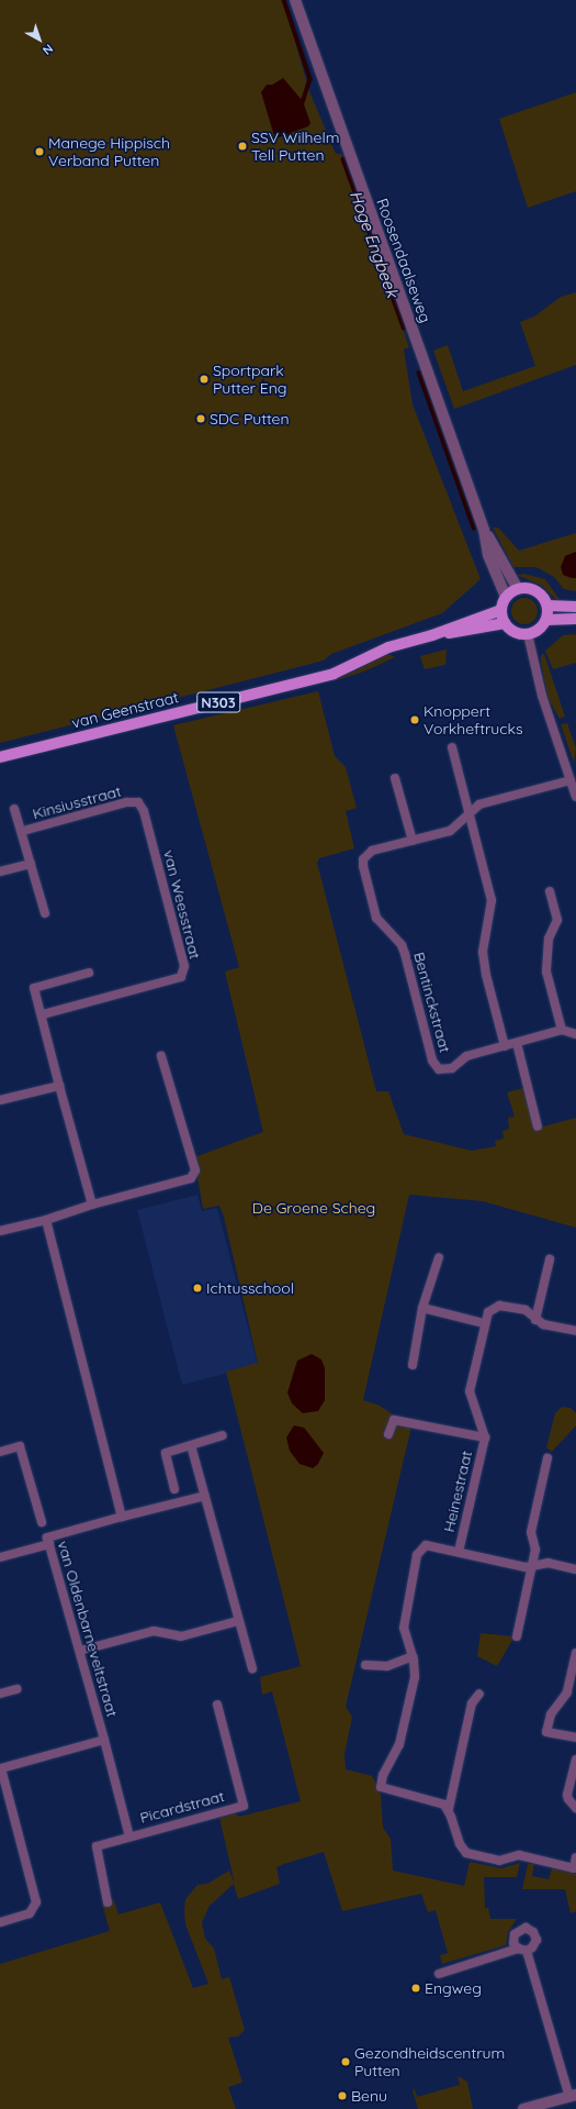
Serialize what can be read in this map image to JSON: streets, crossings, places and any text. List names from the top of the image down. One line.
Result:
{"streets":{"main road":["N303","van Geenstraat"],"street":["Roosendaalseweg","Kinsiusstraat","van Weesstraat","Bentinckstraat","Heinestraat","van Oldenbarneveltstraat","Picardstraat"]},"crossings":[["Roosendaalseweg","van Geenstraat"],["Kinsiusstraat","van Weesstraat"],["van Oldenbarneveltstraat","Picardstraat"]],"water":["Hoge Engbeek"],"parks":["De Groene Scheg"],"places":["SSV Wilhelm Tell Putten","Manege Hippisch Verband Putten","Sportpark Putter Eng","SDC Putten","Knoppert Vorkheftrucks","Ichtusschool","Engweg","Gezondheidscentrum Putten","Benu"],"north":"bottom right"}
